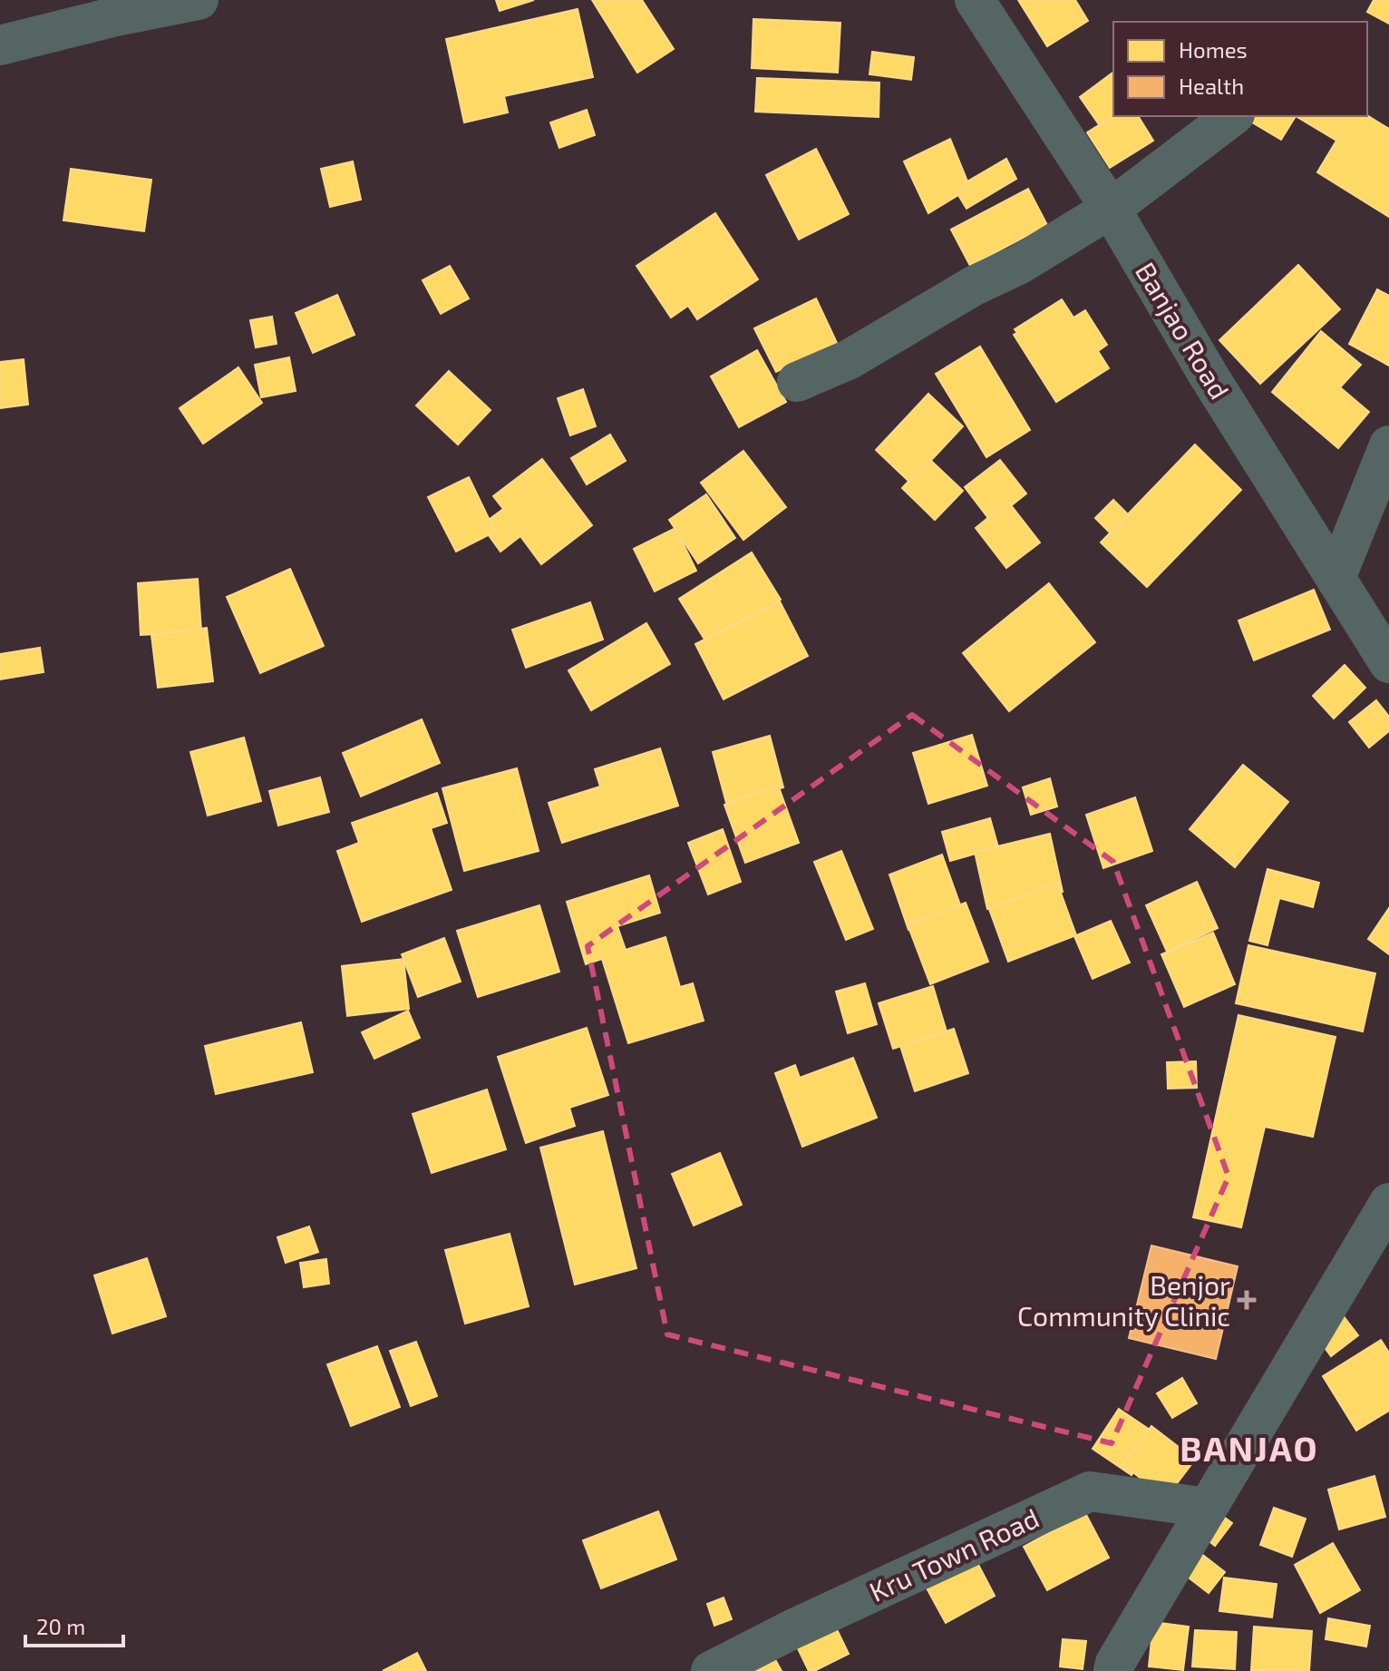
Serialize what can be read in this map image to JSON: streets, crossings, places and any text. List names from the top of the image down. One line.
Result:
{"streets":{"street":["Banjao Road","Kru Town Road"]},"districts":["BANJAO"],"places":{"health":["Benjor Community Clinic"]},"legend":["Homes","Health"],"scale_bar":"20 m"}
